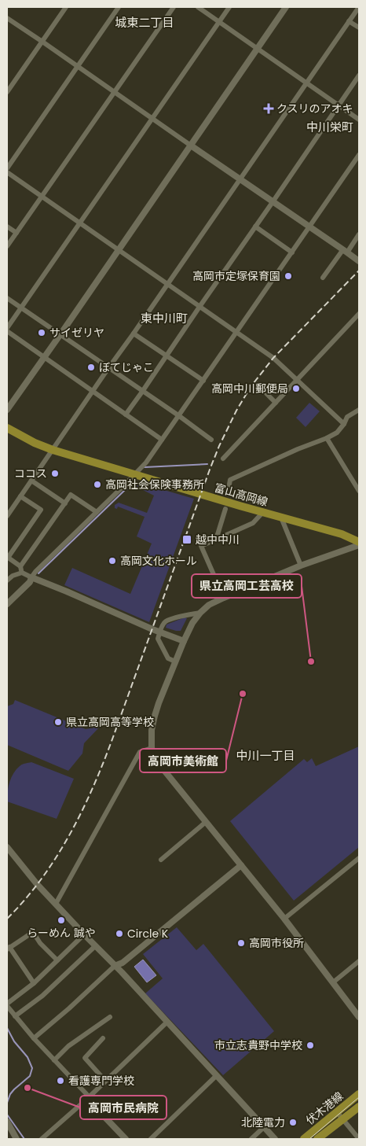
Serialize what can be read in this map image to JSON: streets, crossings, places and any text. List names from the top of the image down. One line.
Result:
{"streets":{"main road":["富山高岡線","伏木港線"]},"districts":["城東二丁目","中川栄町","東中川町","中川一丁目"],"places":{"health":["クスリのアオキ"],"other":["高岡市定塚保育園","サイゼリヤ","ぼてじゃこ","高岡中川郵便局","ココス","高岡社会保険事務所","高岡文化ホール","県立高岡工芸高校","高岡市美術館","県立高岡高等学校","らーめん 誠や","Circle K","高岡市役所","市立志貴野中学校","看護専門学校","高岡市民病院","北陸電力"],"transit":["越中中川"]}}
